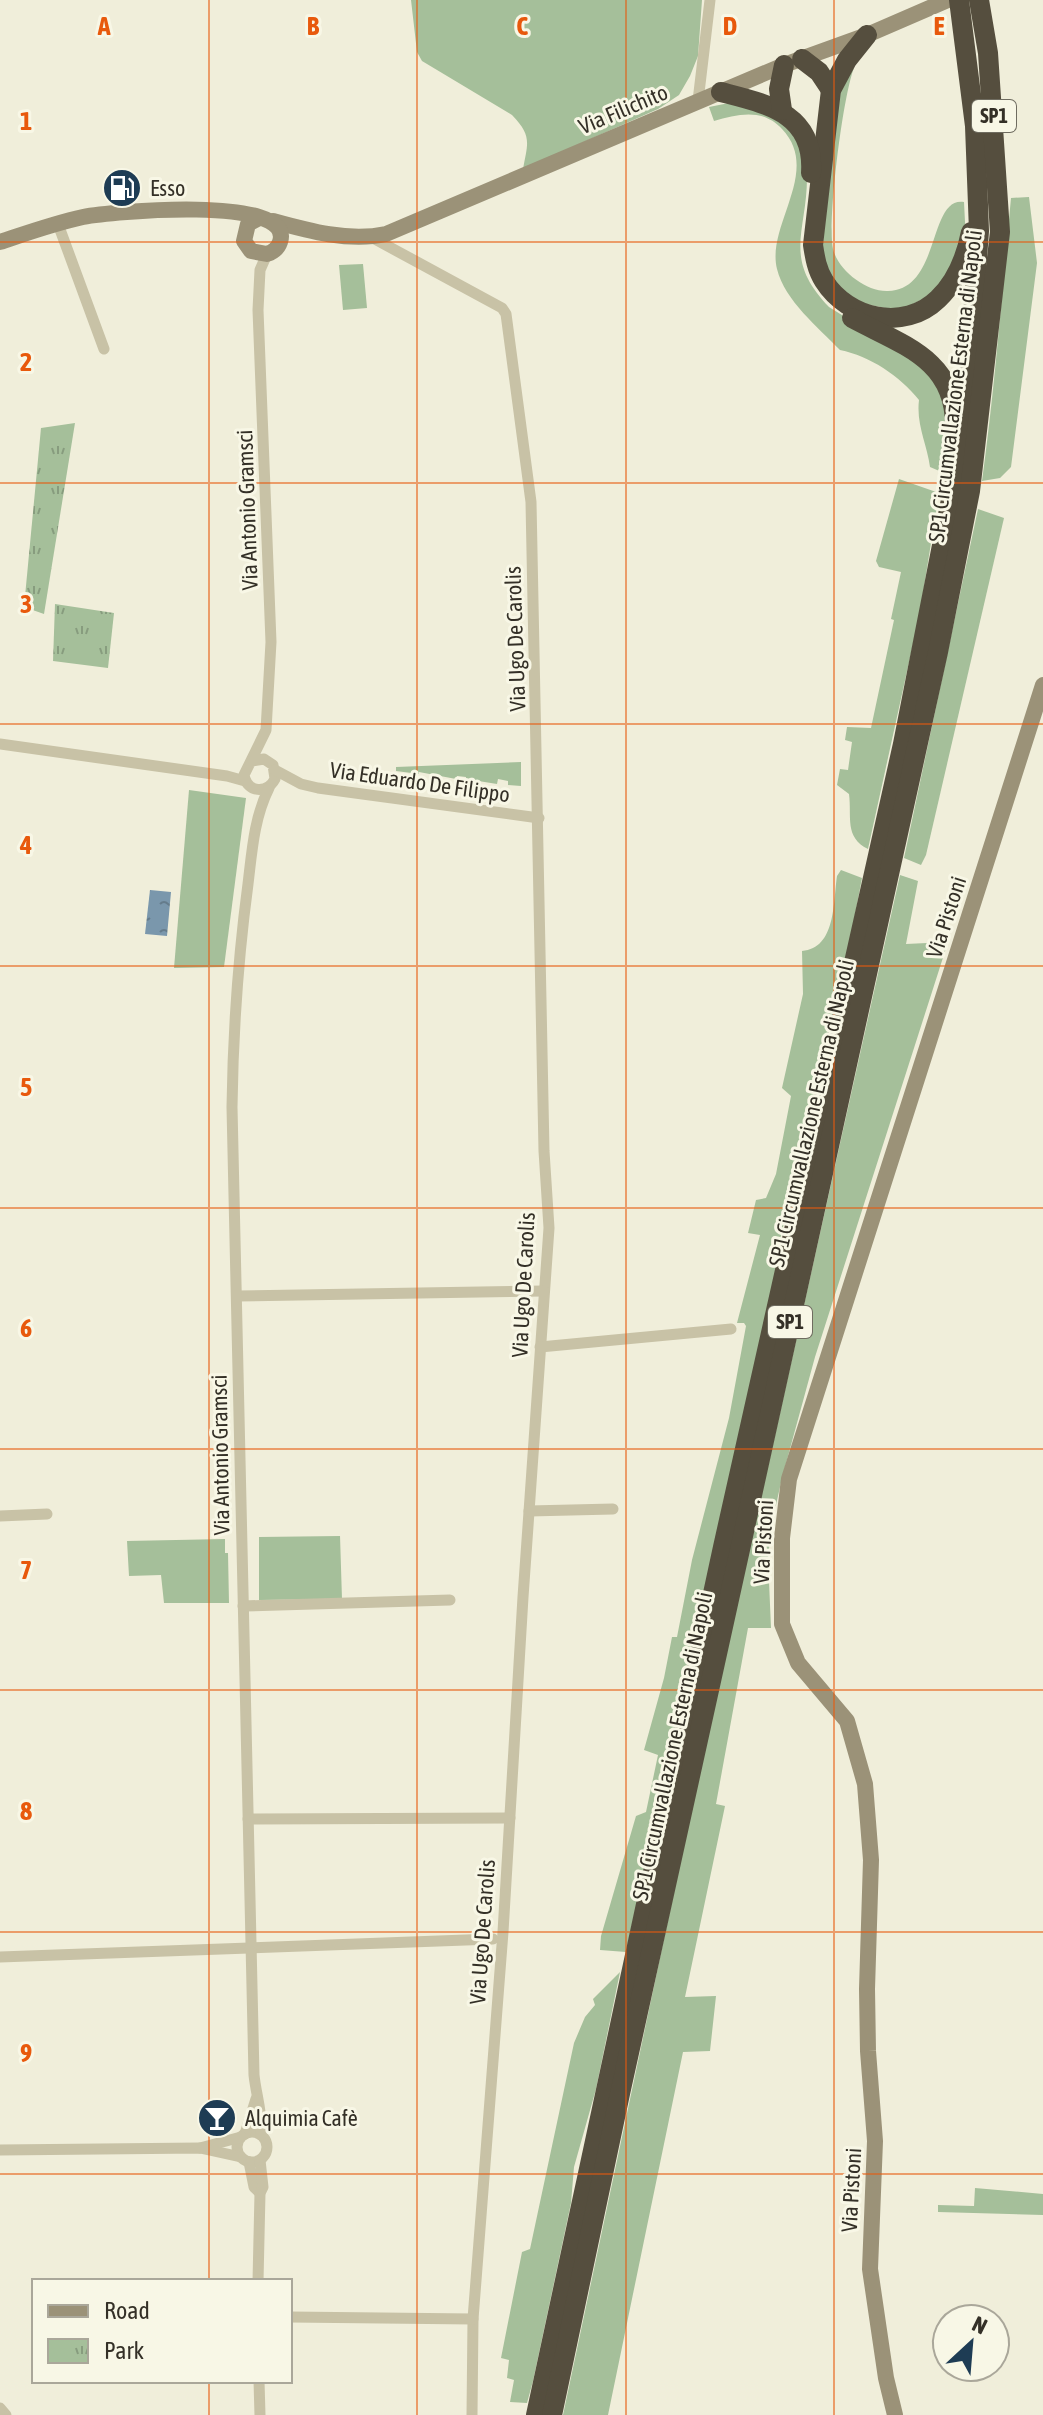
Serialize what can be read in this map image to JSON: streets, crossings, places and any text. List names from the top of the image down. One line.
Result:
{"streets":{"highway":["SP1","SP1 Circumvallazione Esterna di Napoli"],"street":["Via Filichito","Via Antonio Gramsci","Via Ugo De Carolis","Via Eduardo De Filippo","Via Pistoni"]},"crossings":[["Via Filichito","Via Antonio Gramsci"],["Via Filichito","Via Ugo De Carolis"],["Via Antonio Gramsci","Via Eduardo De Filippo"],["Via Ugo De Carolis","Via Eduardo De Filippo"]],"places":{"fuel station":["Esso"],"bar":["Alquimia Cafè"]},"legend":["Road","Park"],"north":"top right","grid":{"columns":["A","B","C","D","E"],"rows":["1","2","3","4","5","6","7","8","9"]}}
